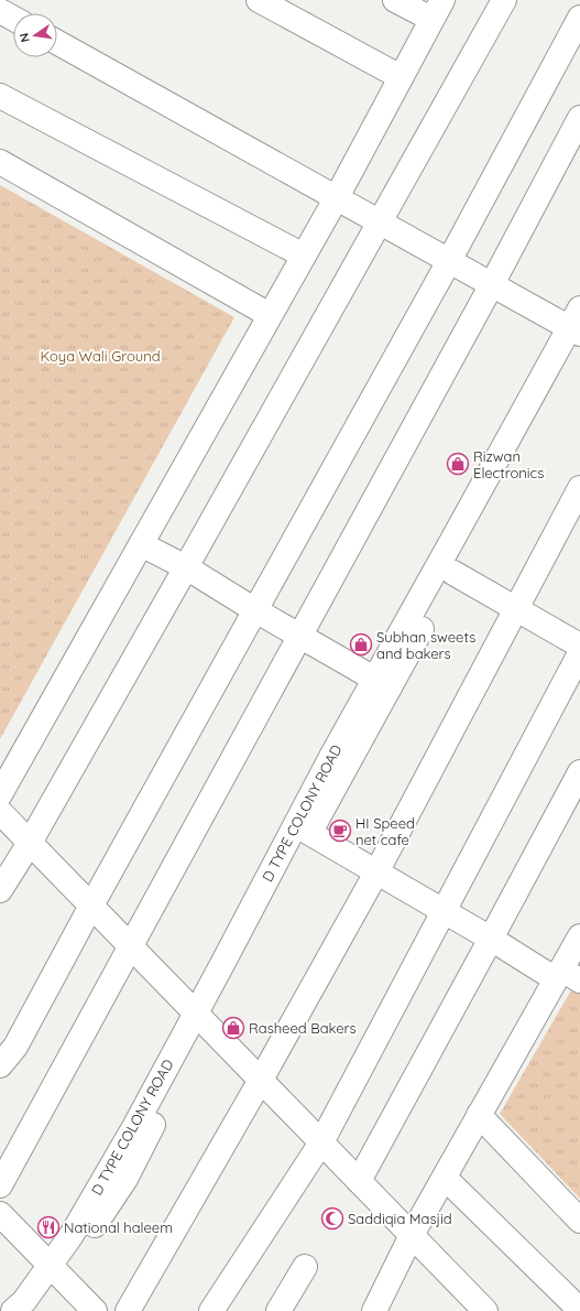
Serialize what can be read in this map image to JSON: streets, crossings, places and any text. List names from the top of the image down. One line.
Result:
{"streets":{"street":["D TYPE COLONY ROAD"]},"parks":["Koya Wali Ground"],"places":{"shop":["Rizwan Electronics","Subhan sweets and bakers","Rasheed Bakers"],"cafe":["HI Speed net cafe"],"mosque":["Saddiqia Masjid"],"restaurant":["National haleem"]},"north":"left"}
